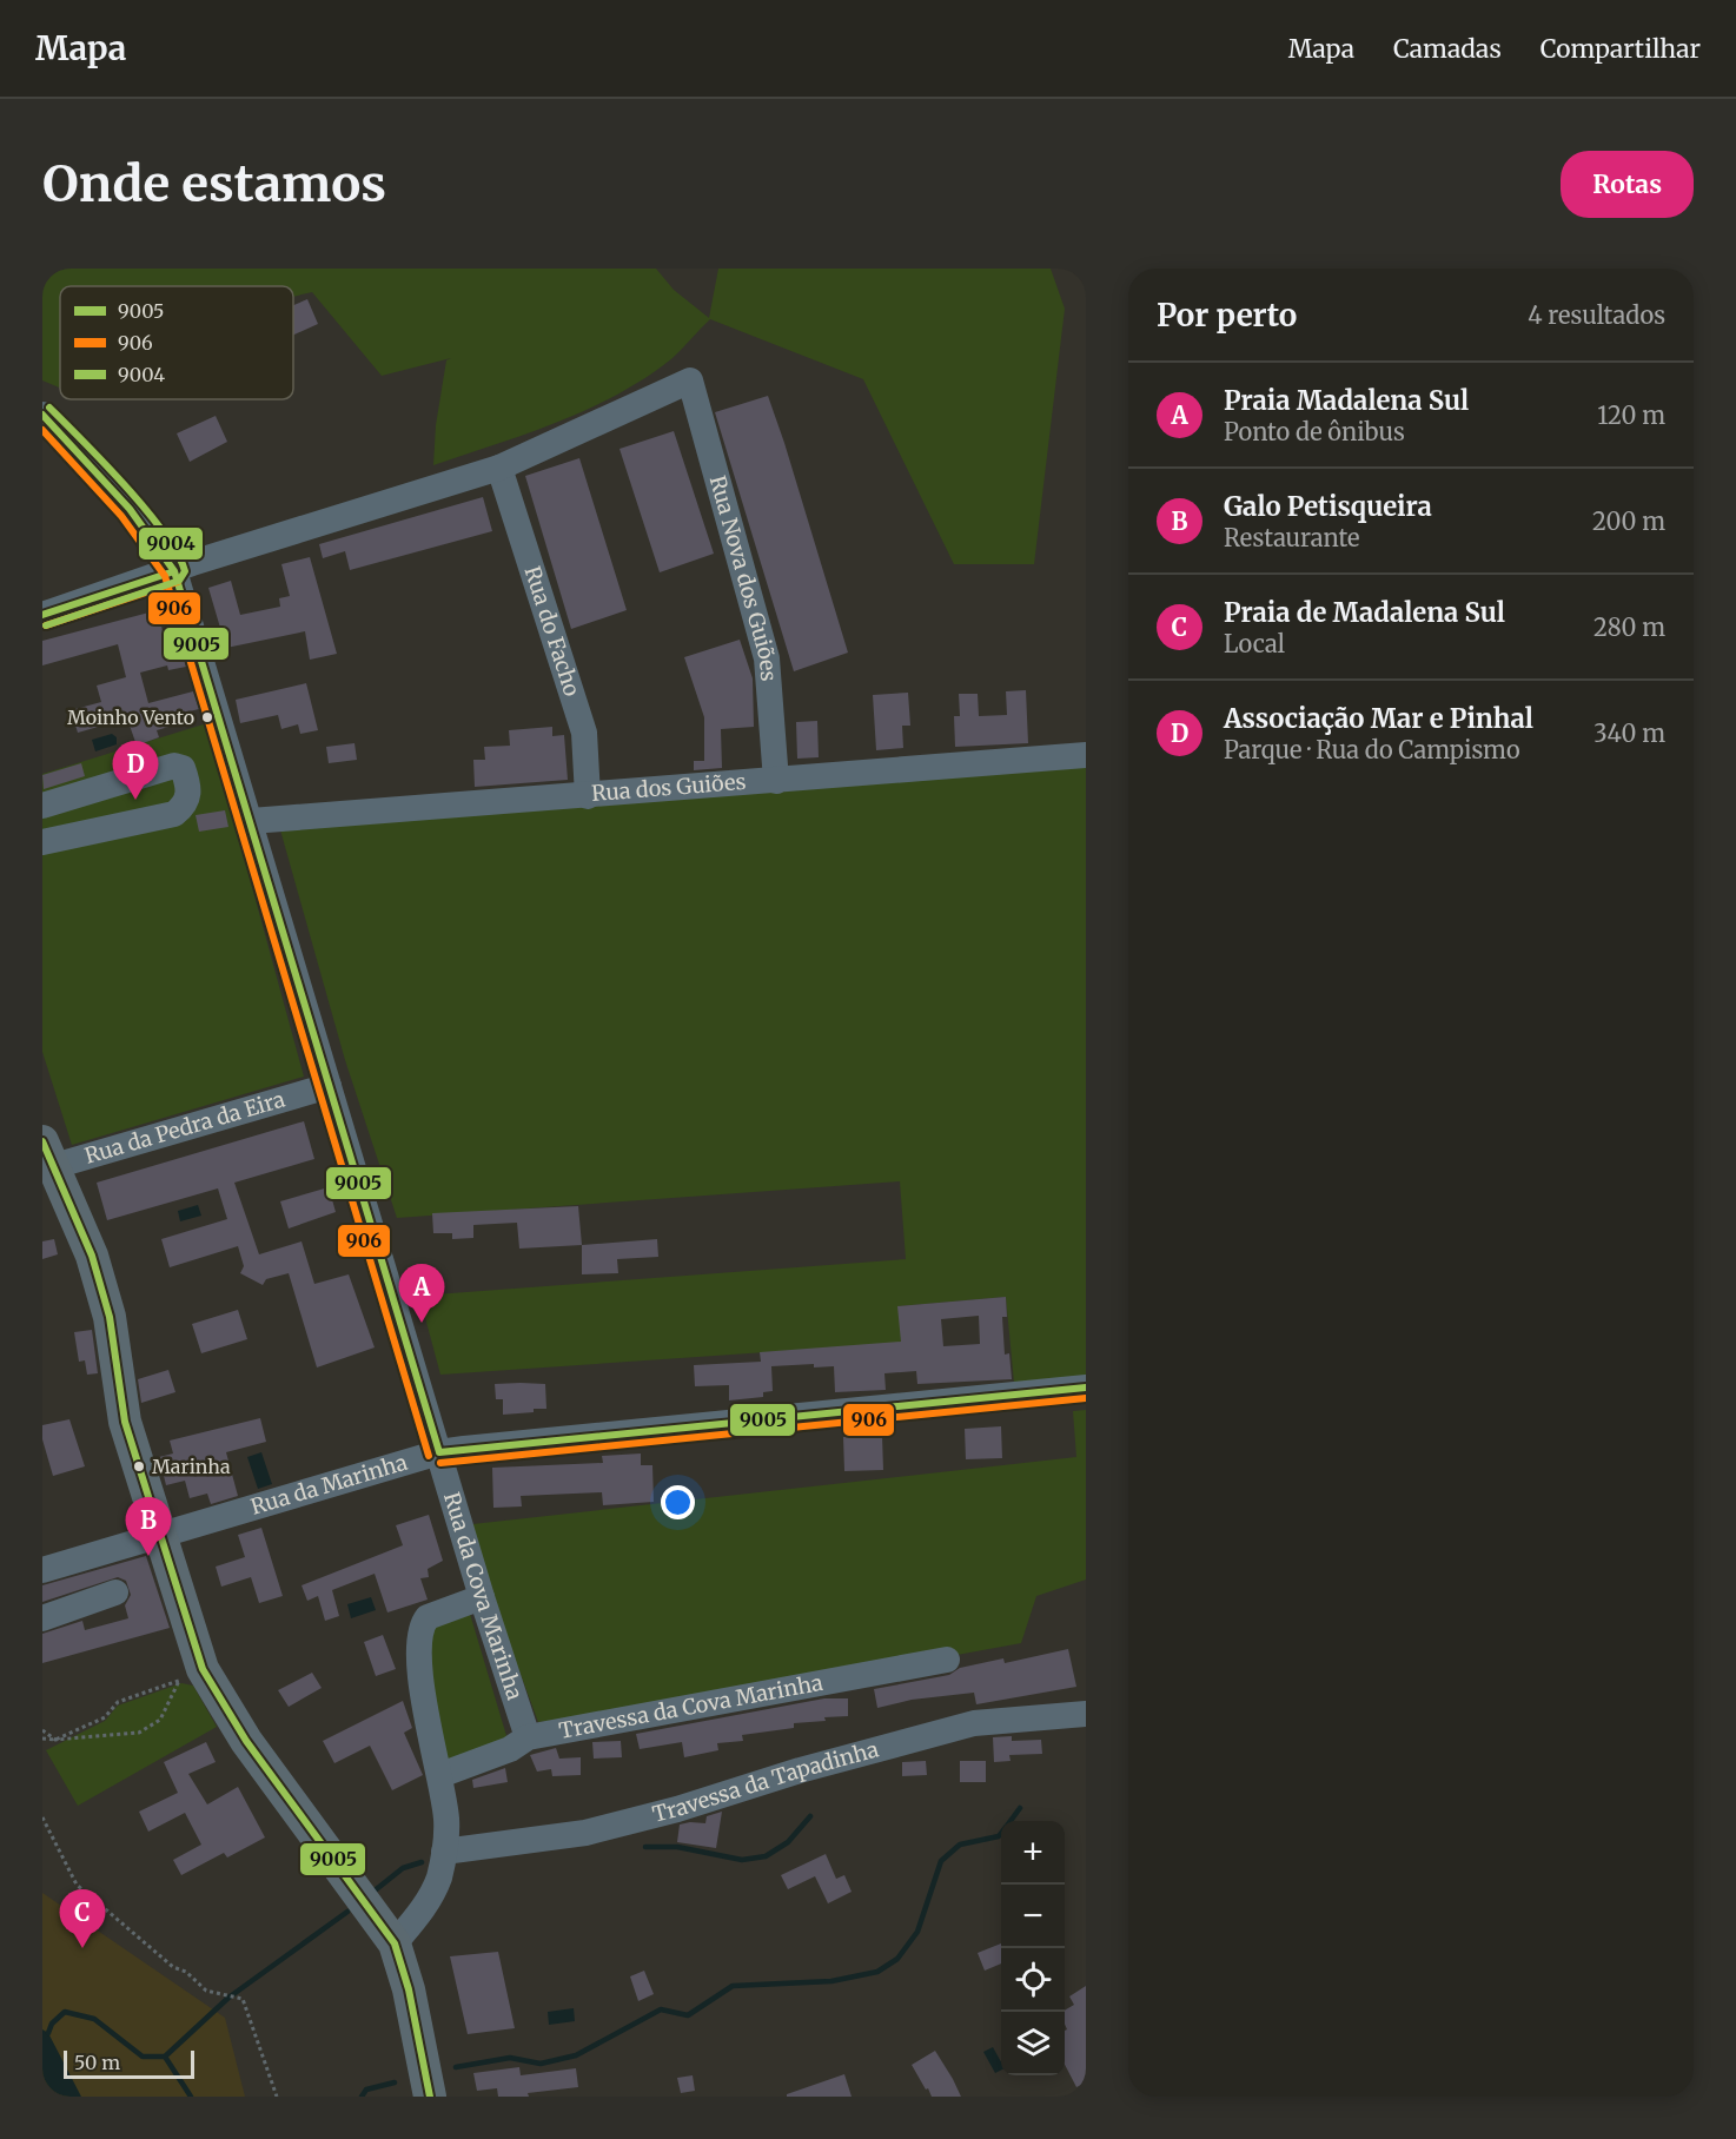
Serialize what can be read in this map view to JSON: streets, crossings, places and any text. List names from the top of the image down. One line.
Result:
{"streets":{"street":["Rua Nova dos Guiões","Rua do Facho","Rua dos Guiões","Rua da Pedra da Eira","Rua da Marinha","Rua da Cova Marinha","Travessa da Cova Marinha","Travessa da Tapadinha"]},"crossings":[["Rua Nova dos Guiões","Rua do Facho"],["Rua Nova dos Guiões","Rua dos Guiões"],["Rua do Facho","Rua dos Guiões"],["Rua dos Guiões","Rua da Cova Marinha"],["Rua da Pedra da Eira","Rua da Cova Marinha"],["Rua da Marinha","Rua da Cova Marinha"],["Rua da Cova Marinha","Travessa da Cova Marinha"]],"places":["Moinho Vento","Marinha"],"lines":["transit line 9004","transit line 9005","transit line 906"],"legend":["9005","906","9004"],"scale_bar":"50 m","page":{"header":"Mapa","nav":["Mapa","Camadas","Compartilhar"],"buttons":"Rotas","title":"Onde estamos","heading":["Por perto","4 resultados"],"list":[{"mark":"A","name":"Praia Madalena Sul","note":"Ponto de ônibus","value":"120 m"},{"mark":"B","name":"Galo Petisqueira","note":"Restaurante","value":"200 m"},{"mark":"C","name":"Praia de Madalena Sul","note":"Local","value":"280 m"},{"mark":"D","name":"Associação Mar e Pinhal","note":"Parque · Rua do Campismo","value":"340 m"}],"pins":["D","A","B","C"],"map_buttons":["+","−"],"scale":"50 m"}}
